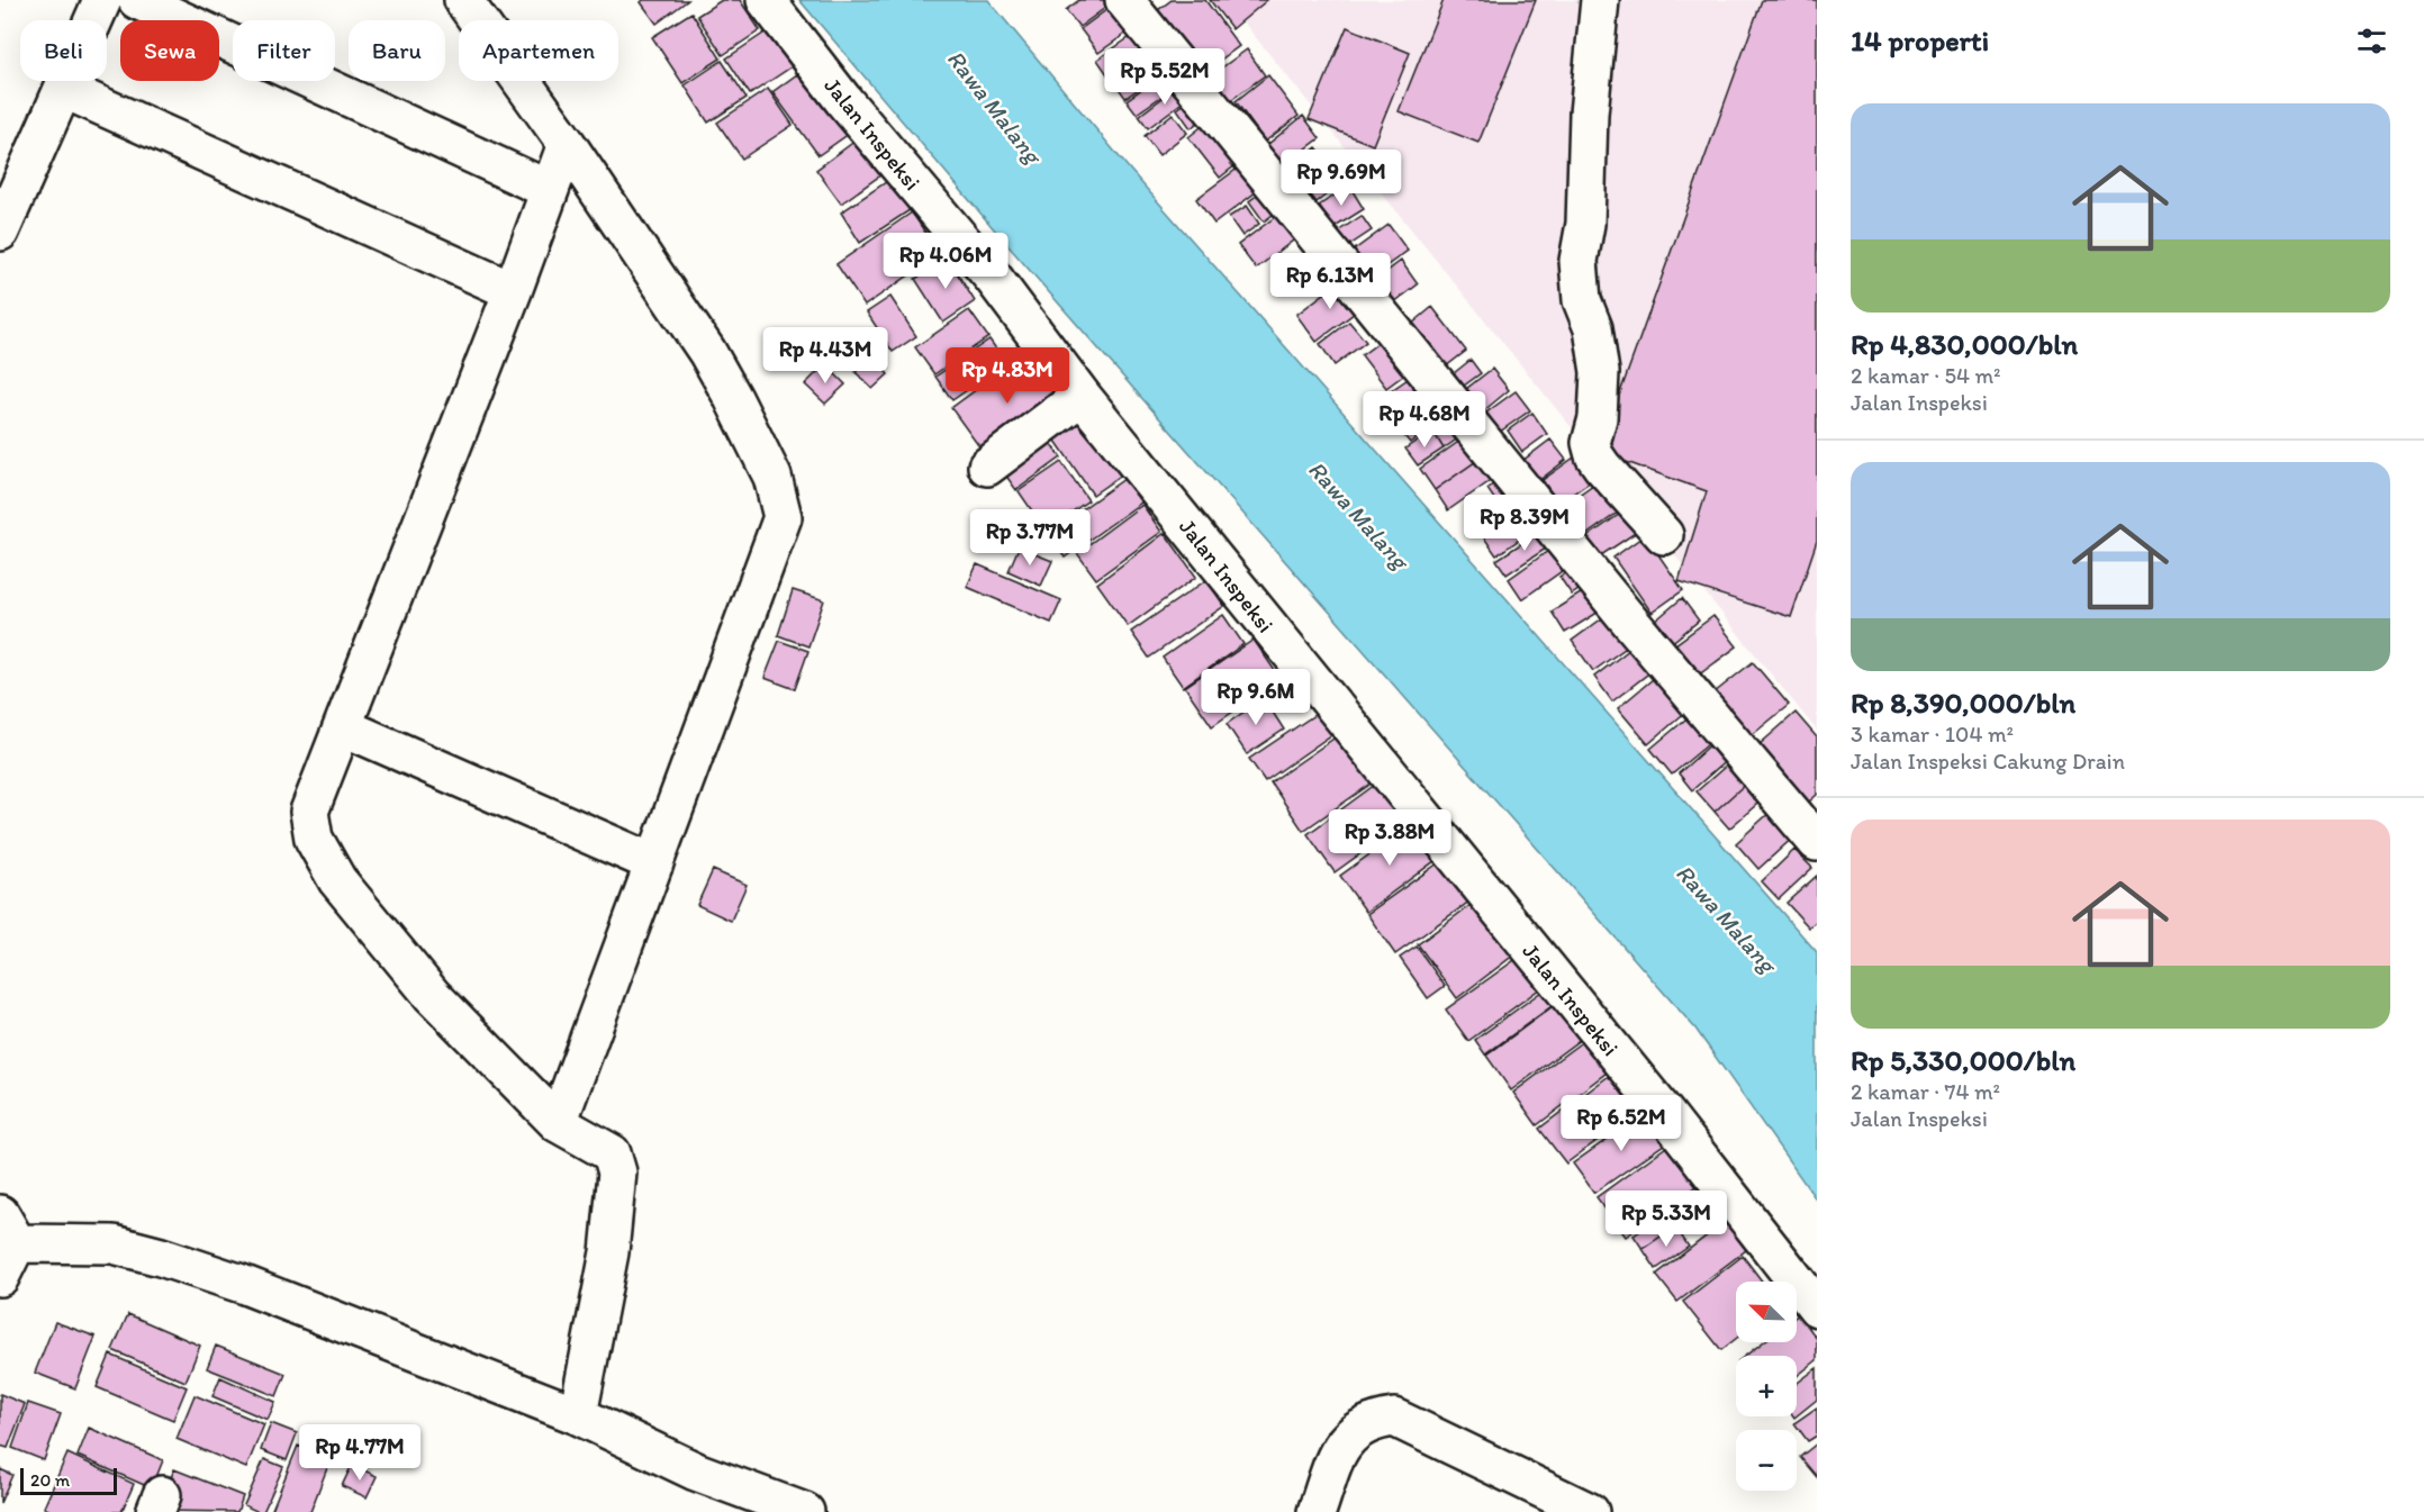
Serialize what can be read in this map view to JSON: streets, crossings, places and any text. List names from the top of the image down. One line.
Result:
{"streets":{"street":["Jalan Inspeksi"]},"water":["Rawa Malang"],"scale_bar":"20 m","north":"top left","page":{"heading":"14 properti","chip":["Beli","Sewa","Filter","Baru","Apartemen"],"price":["Rp 5.52M","Rp 9.69M","Rp 4.06M","Rp 6.13M","Rp 4.43M","Rp 4.83M","Rp 4.68M","Rp 8.39M","Rp 3.77M","Rp 9.6M","Rp 3.88M","Rp 6.52M","Rp 5.33M","Rp 4.77M"],"list":[{"name":"Rp 4,830,000/bln","note":"2 kamar · 54 m² · Jalan Inspeksi"},{"name":"Rp 8,390,000/bln","note":"3 kamar · 104 m² · Jalan Inspeksi Cakung Drain"},{"name":"Rp 5,330,000/bln","note":"2 kamar · 74 m² · Jalan Inspeksi"}],"map_buttons":["+","−"],"scale":"20 m"}}
